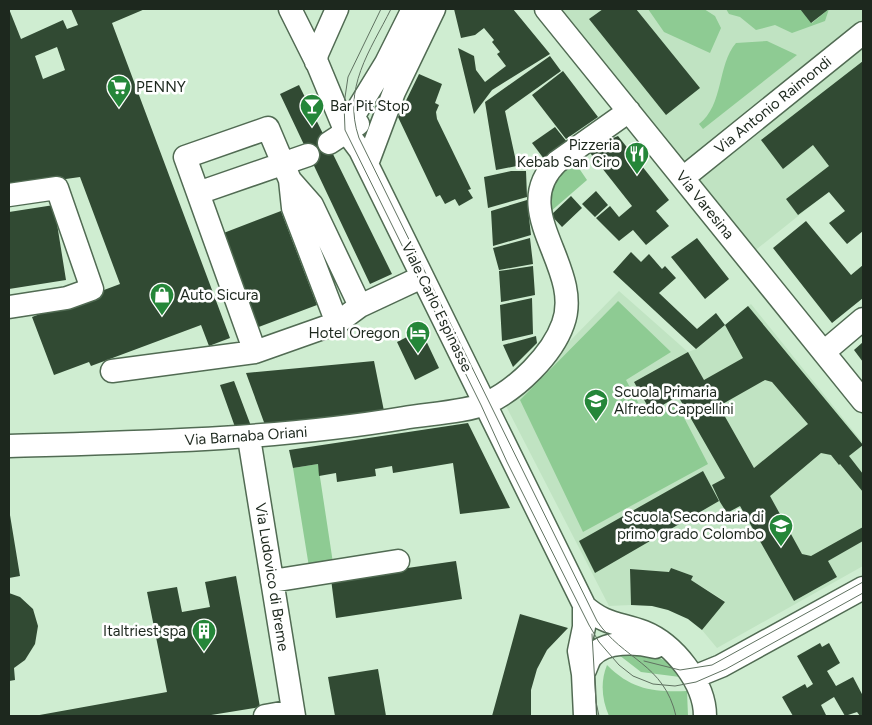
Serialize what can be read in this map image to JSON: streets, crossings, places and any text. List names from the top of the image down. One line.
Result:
{"streets":{"street":["Via Antonio Raimondi","Via Varesina","Viale Carlo Espinasse","Via Barnaba Oriani","Via Ludovico di Breme"]},"crossings":[["Via Antonio Raimondi","Via Varesina"],["Viale Carlo Espinasse","Via Barnaba Oriani"],["Via Barnaba Oriani","Via Ludovico di Breme"]],"places":{"supermarket":["PENNY"],"bar":["Bar Pit Stop"],"restaurant":["Pizzeria Kebab San Ciro"],"shop":["Auto Sicura"],"hotel":["Hotel Oregon"],"school or university":["Scuola Primaria Alfredo Cappellini","Scuola Secondaria di primo grado Colombo"],"building":["Italtriest spa"]}}
